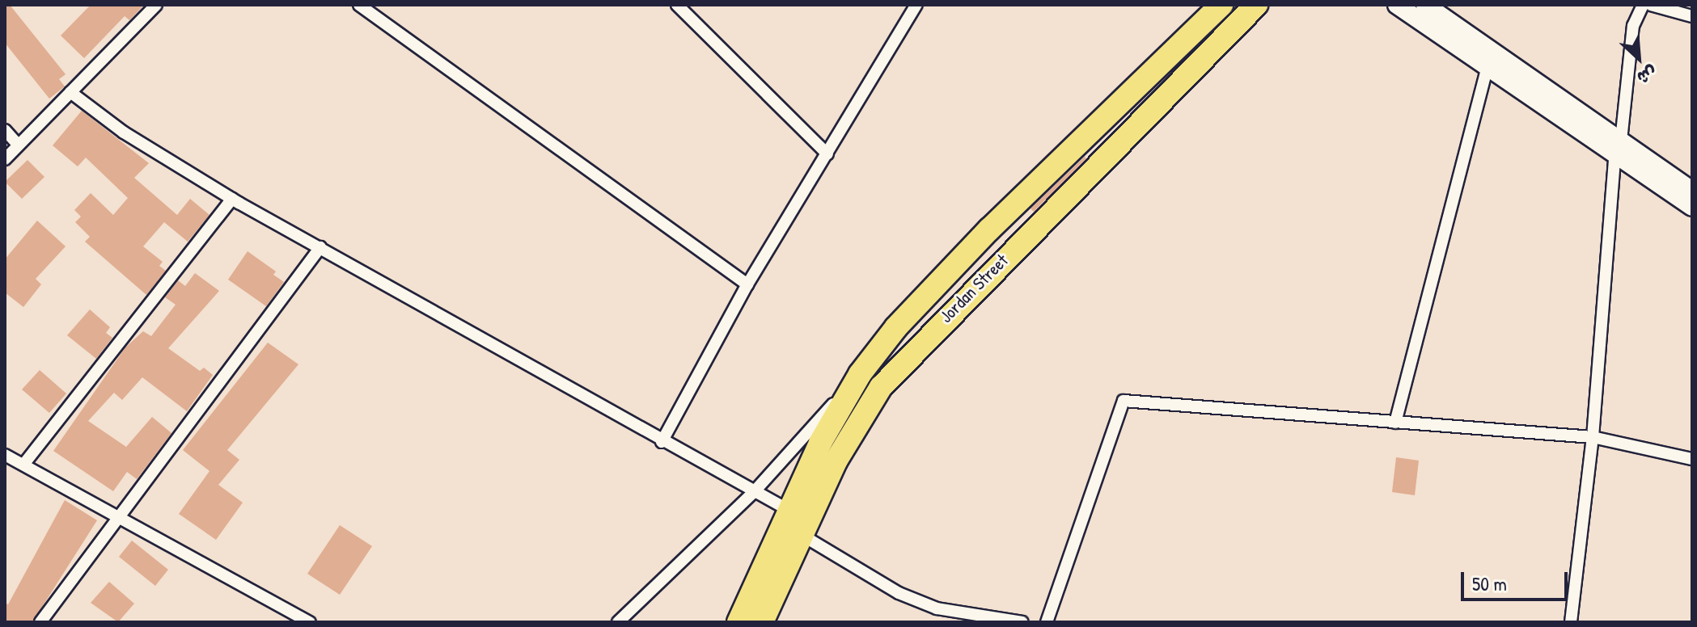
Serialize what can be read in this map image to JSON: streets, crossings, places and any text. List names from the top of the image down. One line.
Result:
{"streets":{"highway":["Jordan Street"]},"scale_bar":"50 m","north":"bottom right"}
